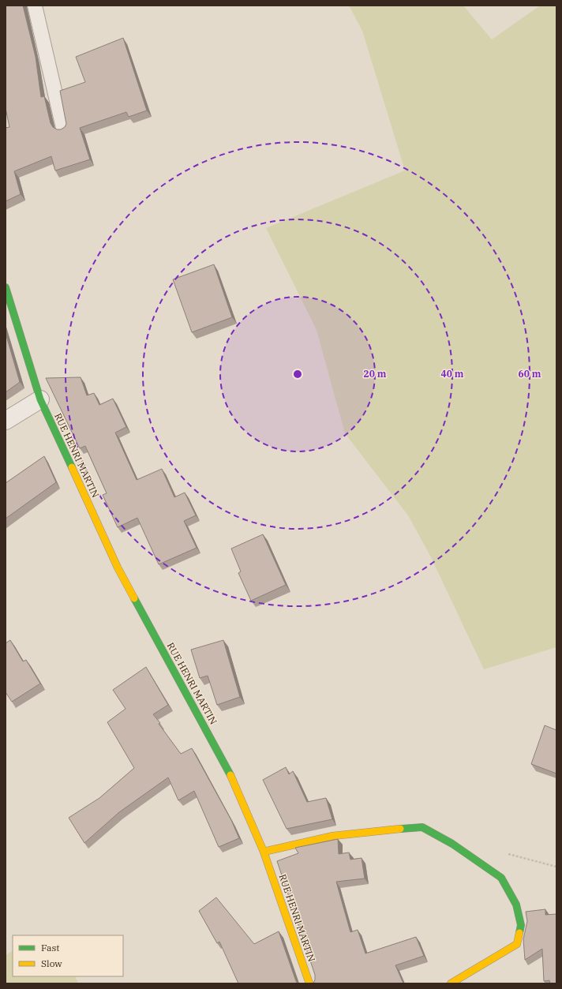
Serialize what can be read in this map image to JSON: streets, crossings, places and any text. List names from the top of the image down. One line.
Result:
{"streets":{"street":["RUE HENRI MARTIN"]},"legend":["Fast","Slow"],"rings":["20 m","40 m","60 m"]}
